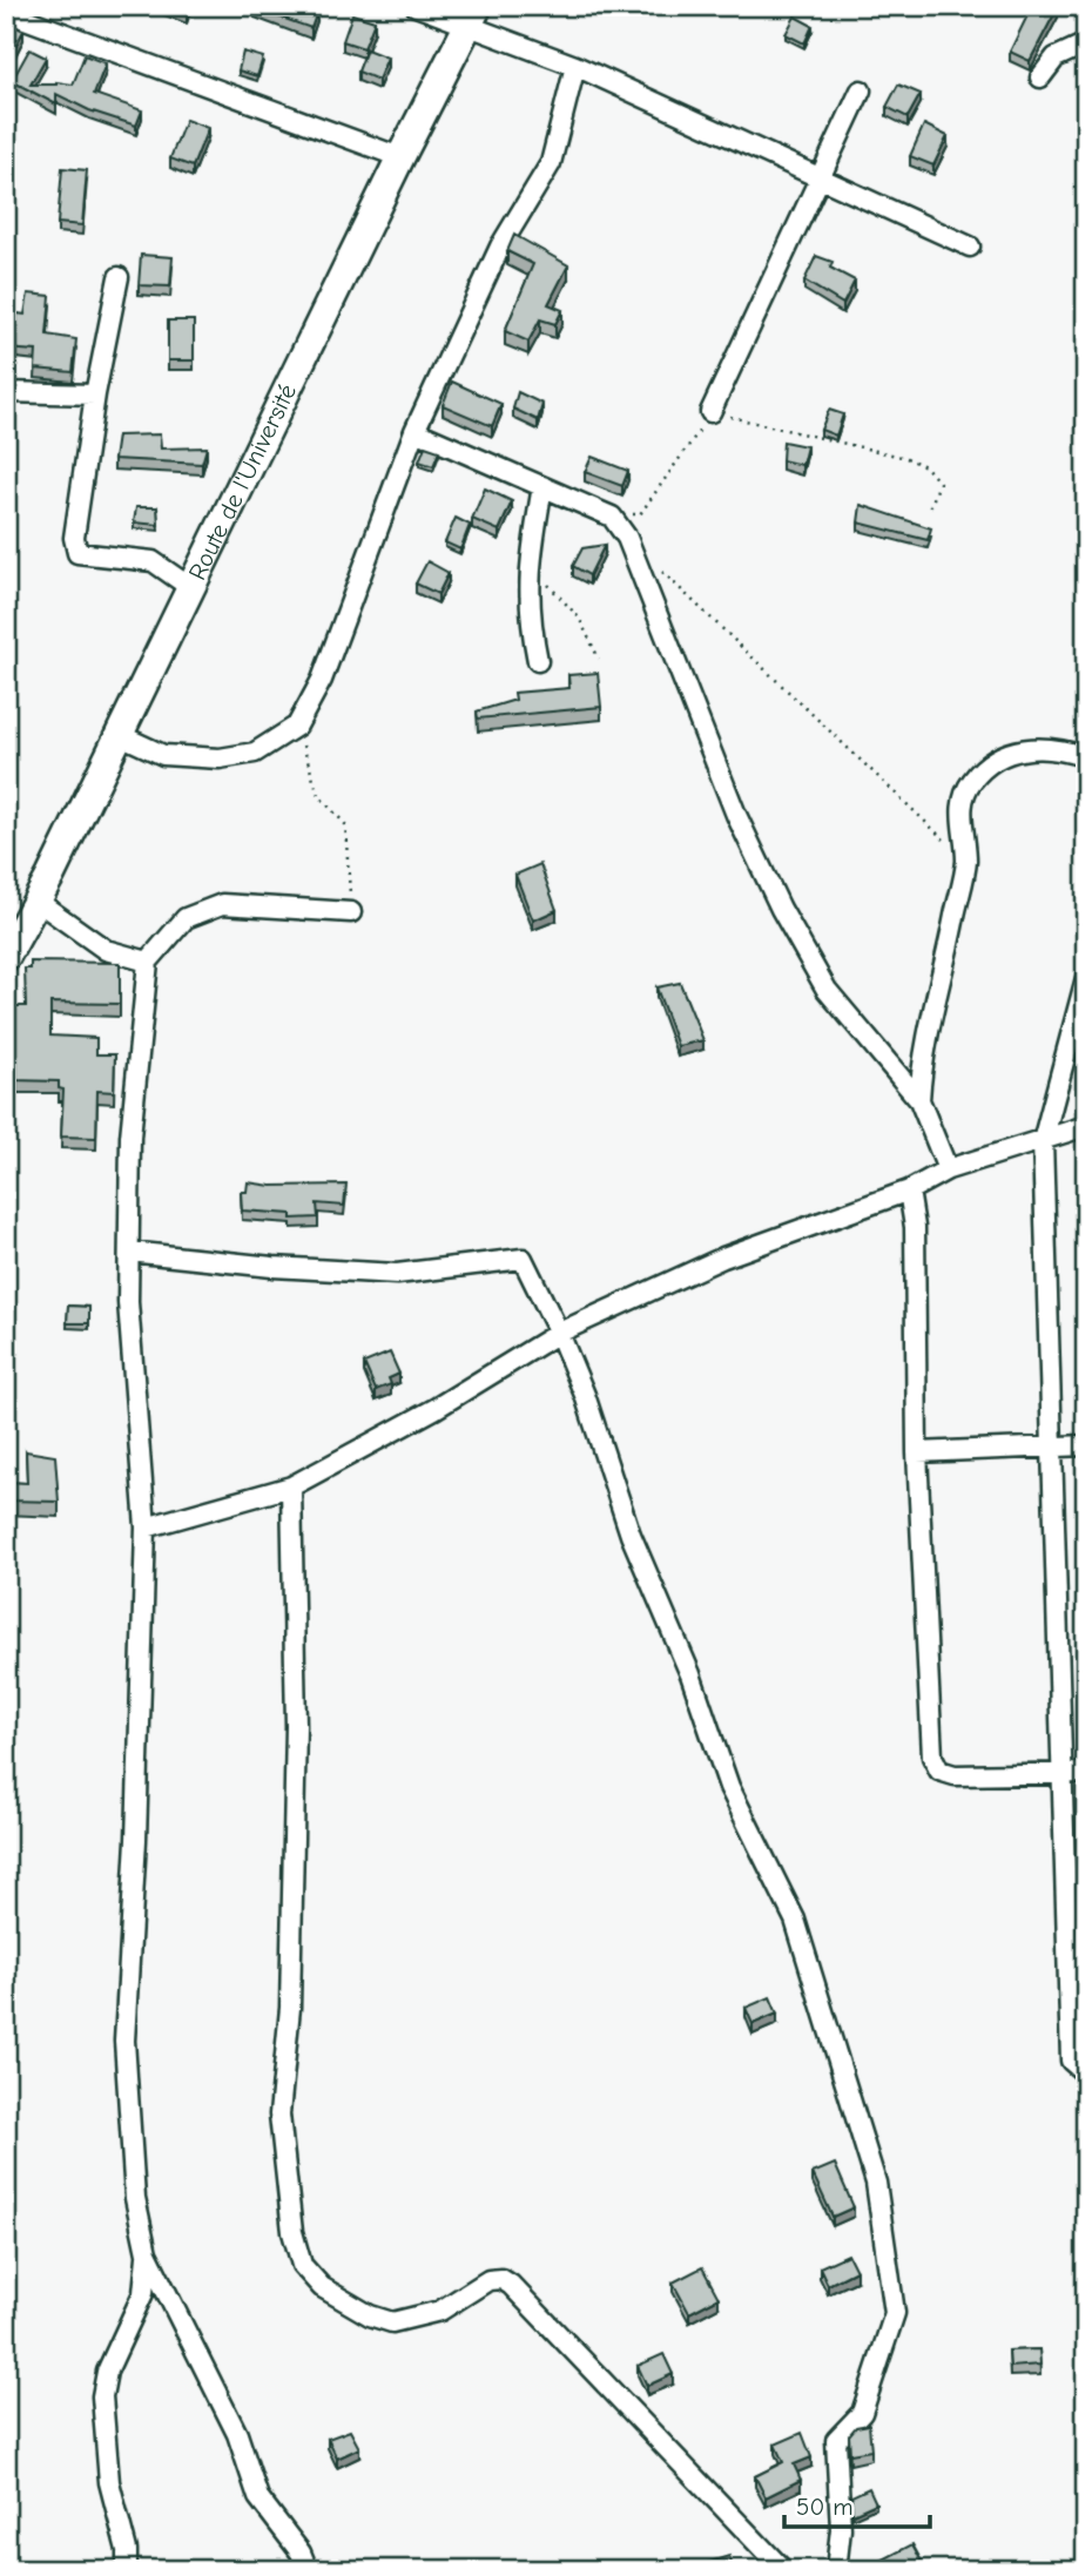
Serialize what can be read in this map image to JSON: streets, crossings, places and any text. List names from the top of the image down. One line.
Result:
{"streets":{"street":["Route de l'Université"]},"scale_bar":"50 m"}
